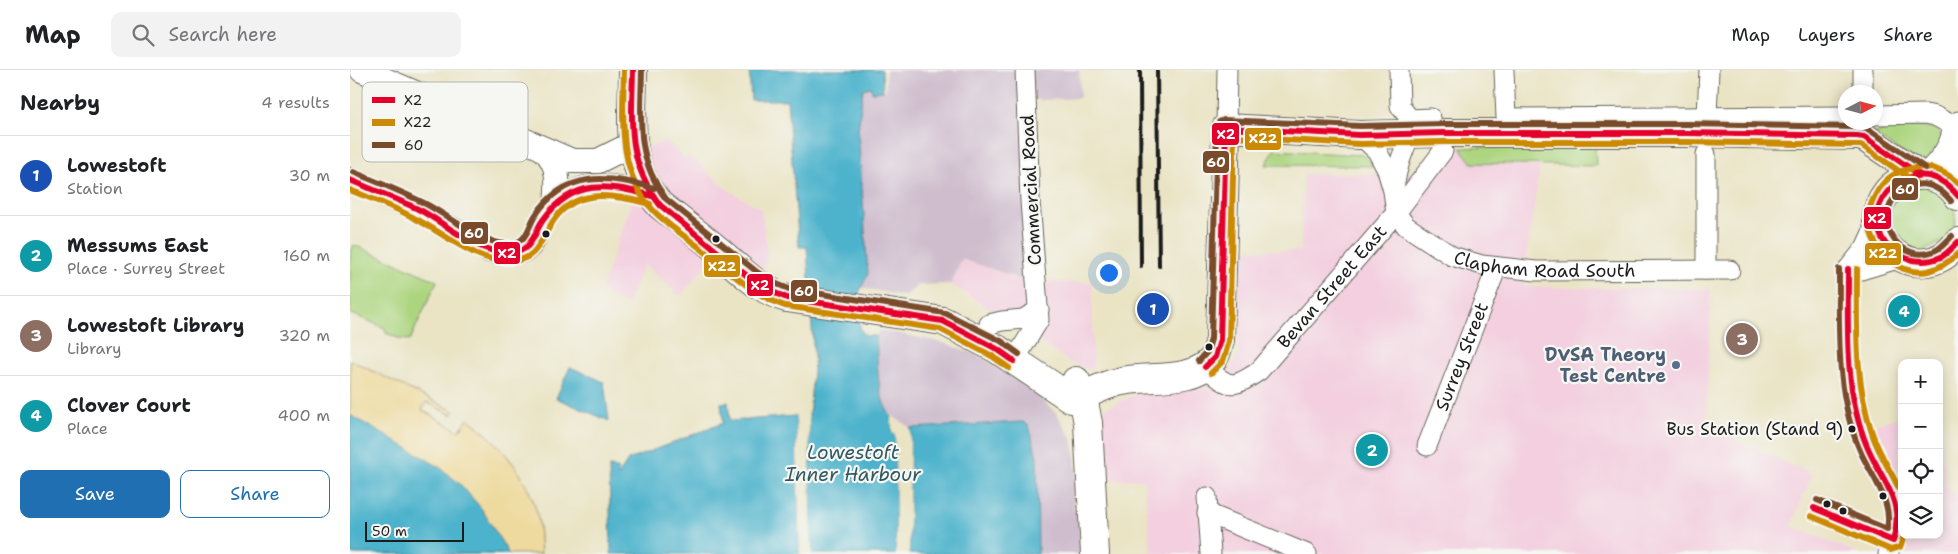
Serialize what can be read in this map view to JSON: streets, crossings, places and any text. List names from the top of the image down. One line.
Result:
{"streets":{"street":["Commercial Road","Clapham Road South","Bevan Street East","Surrey Street"]},"crossings":[["Clapham Road South","Bevan Street East"],["Clapham Road South","Surrey Street"]],"water":["Lowestoft Inner Harbour"],"places":["DVSA Theory Test Centre","Bus Station (Stand 9)"],"lines":["transit line X2","transit line X22","transit line 60"],"legend":["X2","X22","60"],"scale_bar":"50 m","north":"right","page":{"header":"Map","search":"Search here","nav":["Map","Layers","Share"],"heading":["Nearby","4 results"],"list":[{"mark":"1","name":"Lowestoft","note":"Station","value":"30 m"},{"mark":"2","name":"Messums East","note":"Place · Surrey Street","value":"160 m"},{"mark":"3","name":"Lowestoft Library","note":"Library","value":"320 m"},{"mark":"4","name":"Clover Court","note":"Place","value":"400 m"}],"pins":["1","4","3","2"],"map_buttons":["+","−"],"buttons":["Save","Share"],"scale":"50 m"}}
